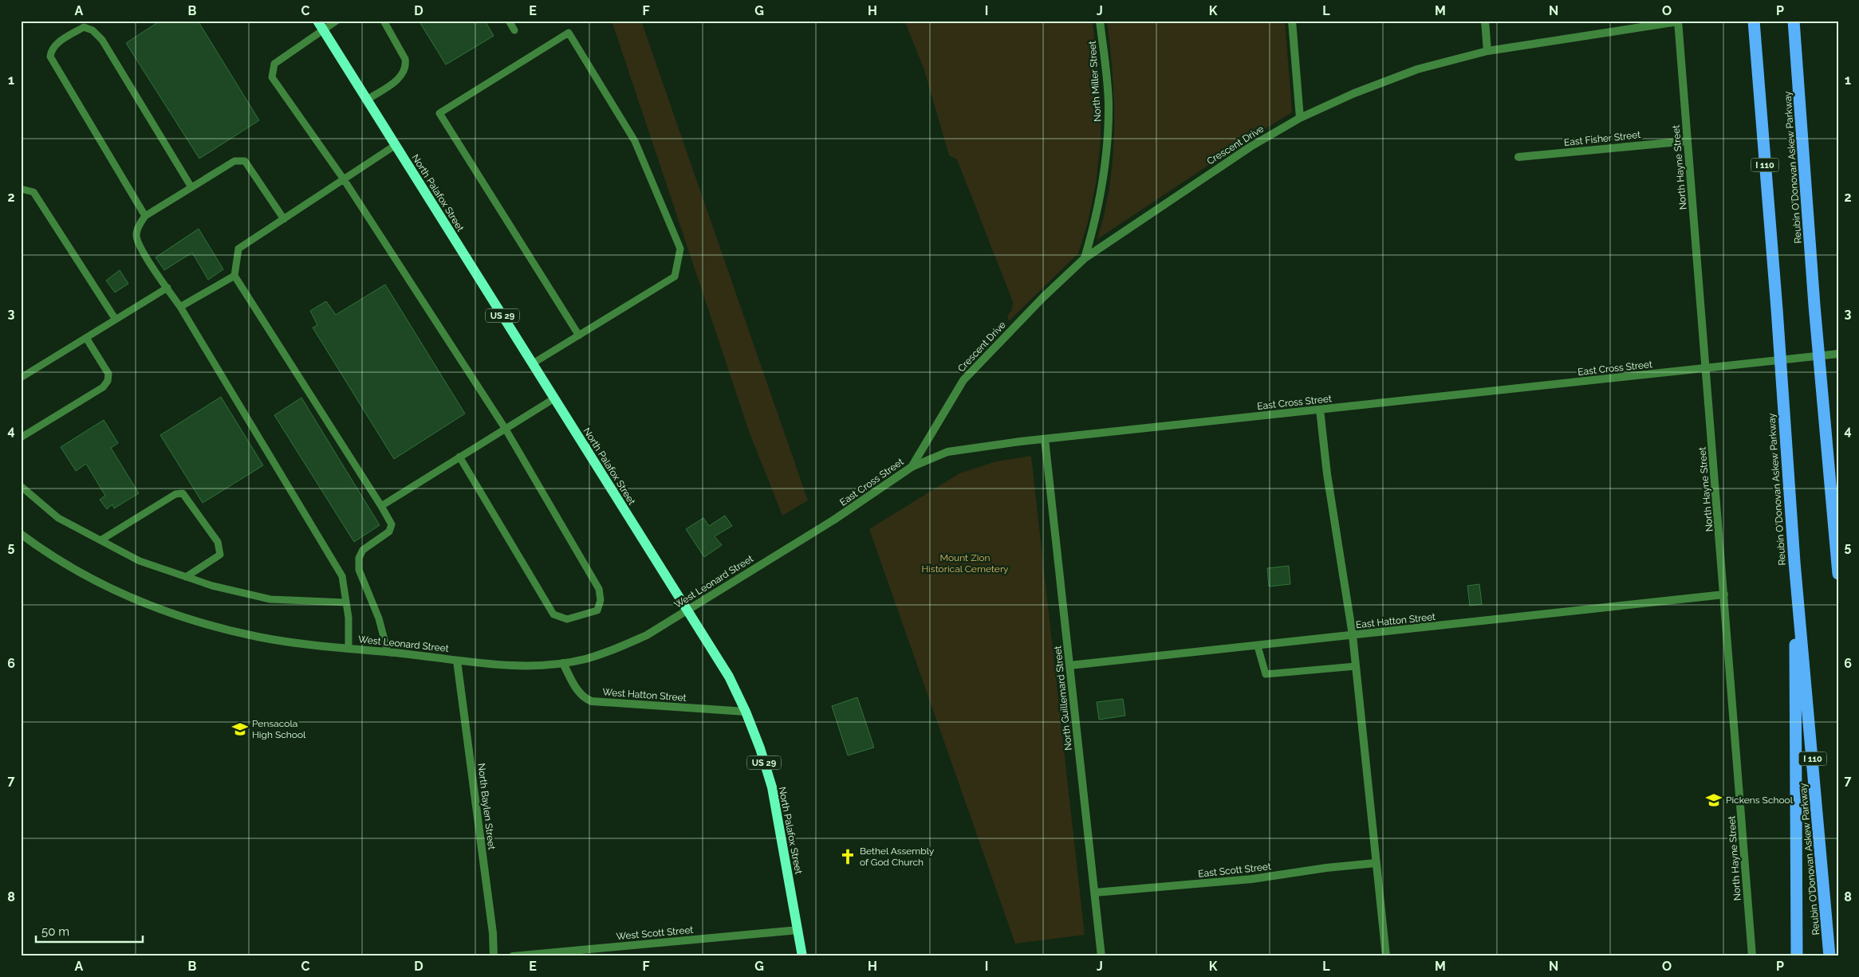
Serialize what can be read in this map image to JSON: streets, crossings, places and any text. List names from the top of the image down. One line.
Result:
{"streets":{"highway":["I 110","Reubin O'Donovan Askew Parkway"],"main road":["North Palafox Street","US 29"],"street":["North Miller Street","East Fisher Street","Crescent Drive","North Hayne Street","East Cross Street","West Leonard Street","East Hatton Street","West Hatton Street","North Guillemard Street","North Baylen Street","East Scott Street","West Scott Street"]},"crossings":[["North Miller Street","Crescent Drive"],["East Fisher Street","North Hayne Street"],["Crescent Drive","North Hayne Street"],["Crescent Drive","East Cross Street"],["North Hayne Street","East Cross Street"],["North Hayne Street","East Hatton Street"],["North Palafox Street","West Leonard Street"],["North Palafox Street","West Hatton Street"],["North Palafox Street","West Scott Street"],["East Cross Street","West Leonard Street"],["East Cross Street","North Guillemard Street"],["West Leonard Street","West Hatton Street"],["West Leonard Street","North Baylen Street"],["East Hatton Street","North Guillemard Street"],["North Guillemard Street","East Scott Street"]],"parks":["Mount Zion Historical Cemetery"],"places":{"school or university":["Pensacola High School","Pickens School"],"church":["Bethel Assembly of God Church"]},"scale_bar":"50 m","grid":{"columns":["A","B","C","D","E","F","G","H","I","J","K","L","M","N","O","P"],"rows":["1","2","3","4","5","6","7","8"]}}
